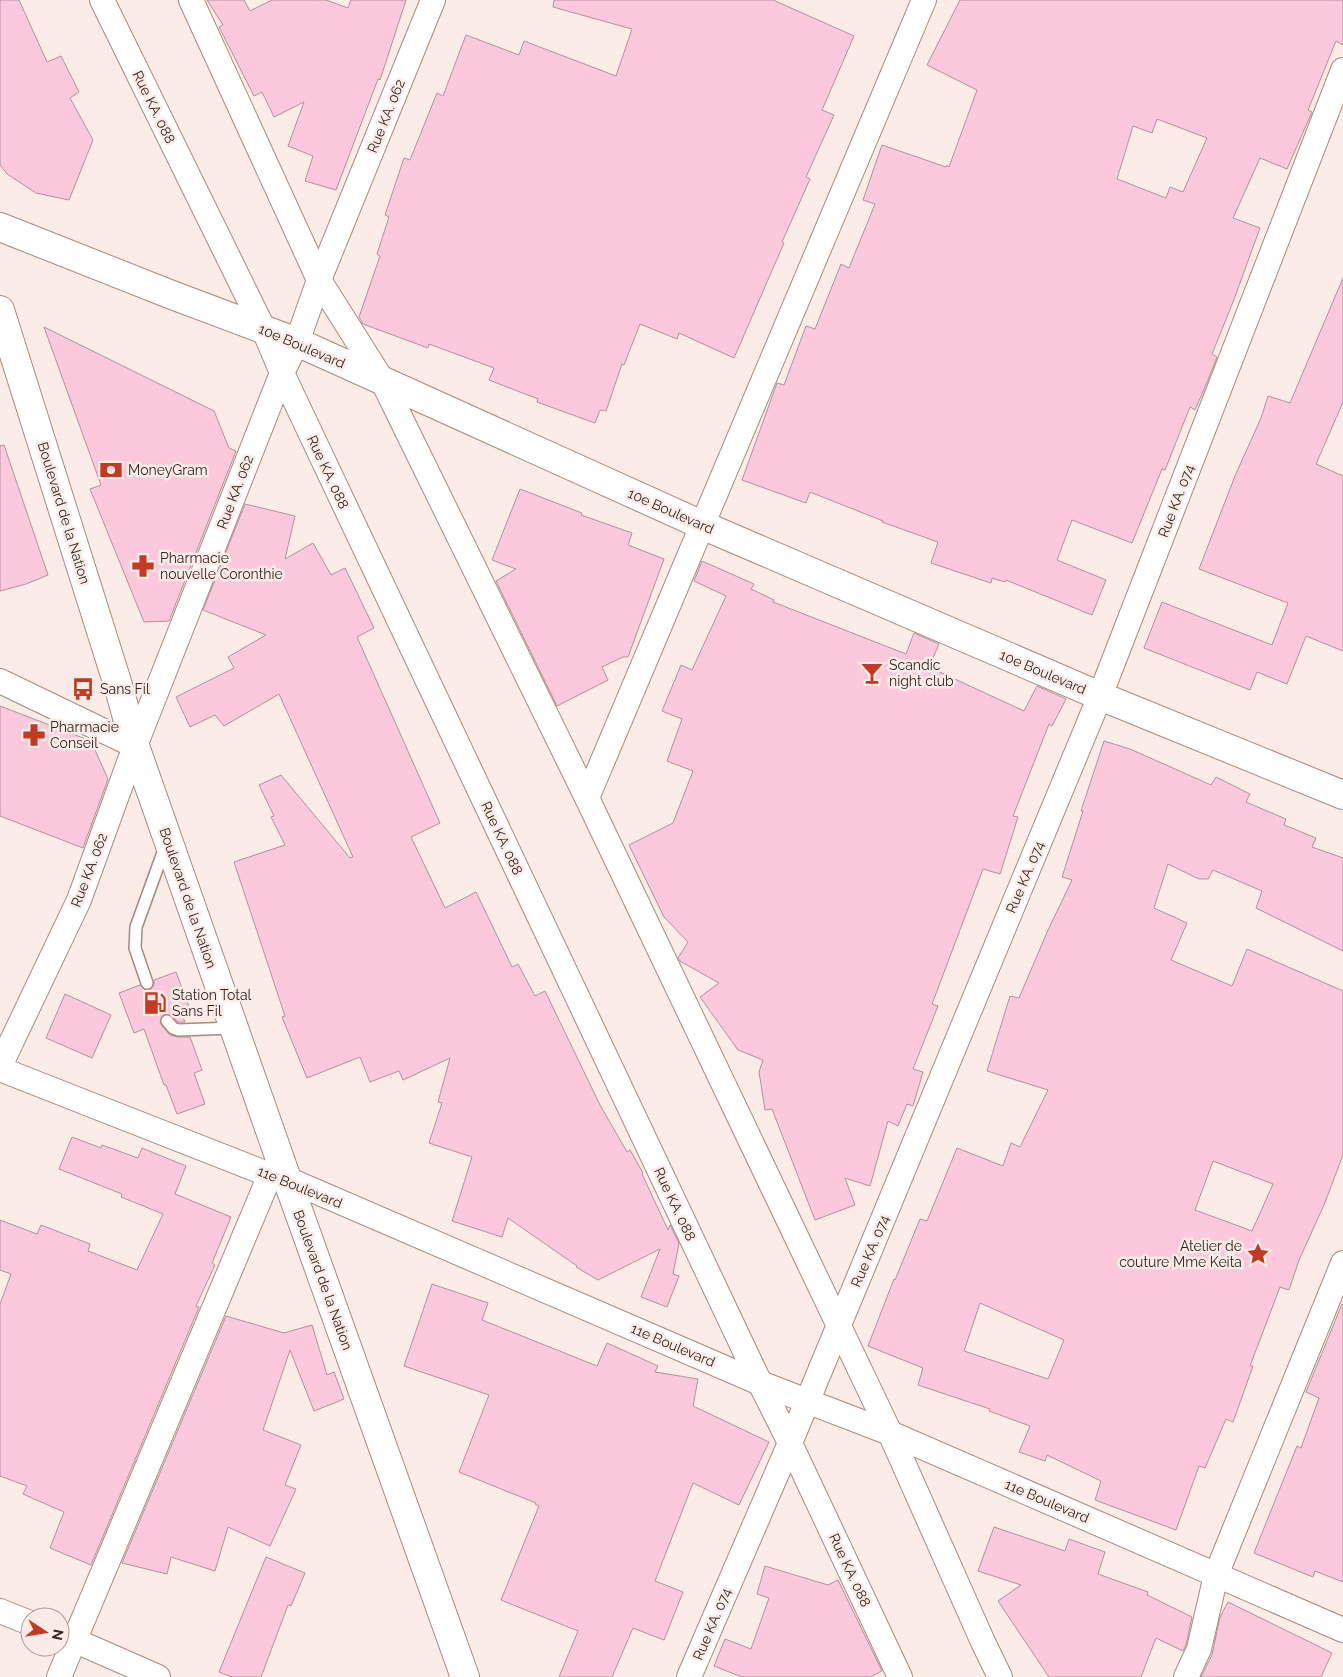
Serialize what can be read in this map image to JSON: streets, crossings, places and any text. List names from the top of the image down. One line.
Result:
{"streets":{"main road":["10e Boulevard","Boulevard de la Nation"],"street":["Rue KA. 088","Rue KA. 062","Rue KA. 074","11e Boulevard"]},"crossings":[["Rue KA. 088","Rue KA. 062"],["Rue KA. 088","10e Boulevard"],["Rue KA. 088","Rue KA. 074"],["Rue KA. 088","11e Boulevard"],["Rue KA. 062","10e Boulevard"],["Rue KA. 062","Boulevard de la Nation"],["Rue KA. 062","11e Boulevard"],["10e Boulevard","Rue KA. 074"],["Rue KA. 074","11e Boulevard"],["Boulevard de la Nation","11e Boulevard"]],"places":{"bank":["MoneyGram"],"pharmacy":["Pharmacie nouvelle Coronthie","Pharmacie Conseil"],"bar":["Scandic night club"],"bus stop":["Sans Fil"],"fuel station":["Station Total Sans Fil"],"place":["Atelier de couture Mme Keita"]},"north":"right"}
